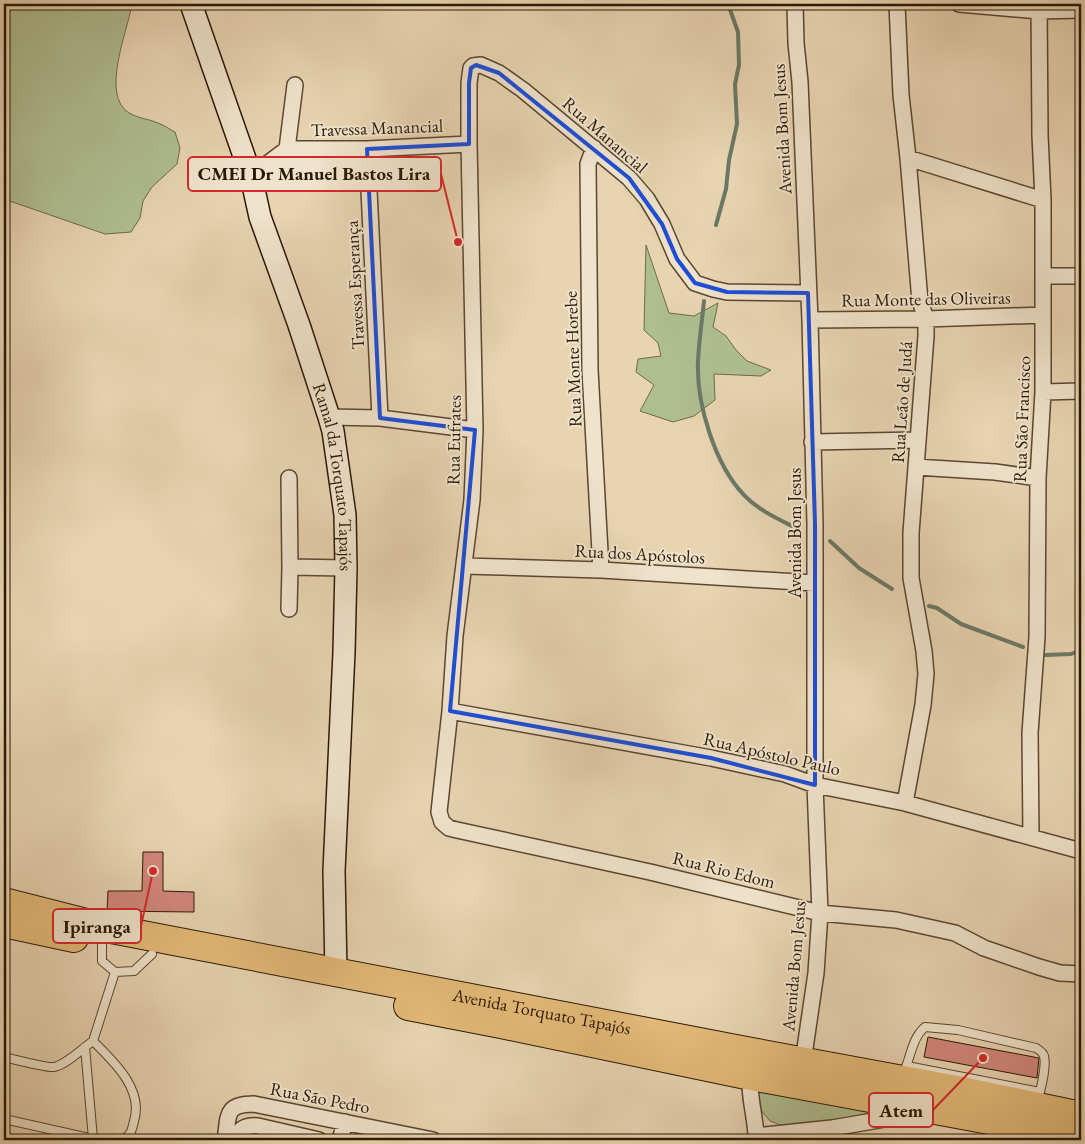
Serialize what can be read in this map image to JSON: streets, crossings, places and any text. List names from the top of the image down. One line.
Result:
{"streets":{"highway":["Avenida Torquato Tapajós"],"street":["Travessa Manancial","Avenida Bom Jesus","Rua Manancial","Travessa Esperança","Rua Monte das Oliveiras","Rua Monte Horebe","Rua Leão de Judá","Rua São Francisco","Rua Eufrates","Ramal da Torquato Tapajós","Rua dos Apóstolos","Rua Apóstolo Paulo","Rua Rio Edom","Rua São Pedro"]},"crossings":[["Travessa Manancial","Travessa Esperança"],["Travessa Manancial","Rua Eufrates"],["Travessa Manancial","Ramal da Torquato Tapajós"],["Avenida Bom Jesus","Rua Manancial"],["Avenida Bom Jesus","Rua Monte das Oliveiras"],["Avenida Bom Jesus","Rua dos Apóstolos"],["Avenida Bom Jesus","Rua Apóstolo Paulo"],["Avenida Bom Jesus","Rua Rio Edom"],["Avenida Bom Jesus","Avenida Torquato Tapajós"],["Rua Manancial","Rua Monte Horebe"],["Rua Manancial","Rua Eufrates"],["Rua Monte das Oliveiras","Rua Leão de Judá"],["Rua Monte das Oliveiras","Rua São Francisco"],["Rua Monte Horebe","Rua dos Apóstolos"],["Rua Leão de Judá","Rua Apóstolo Paulo"],["Rua São Francisco","Rua Apóstolo Paulo"],["Rua Eufrates","Rua dos Apóstolos"],["Rua Eufrates","Rua Apóstolo Paulo"],["Rua Eufrates","Rua Rio Edom"],["Ramal da Torquato Tapajós","Avenida Torquato Tapajós"]],"places":["CMEI Dr Manuel Bastos Lira","Ipiranga","Atem"]}
